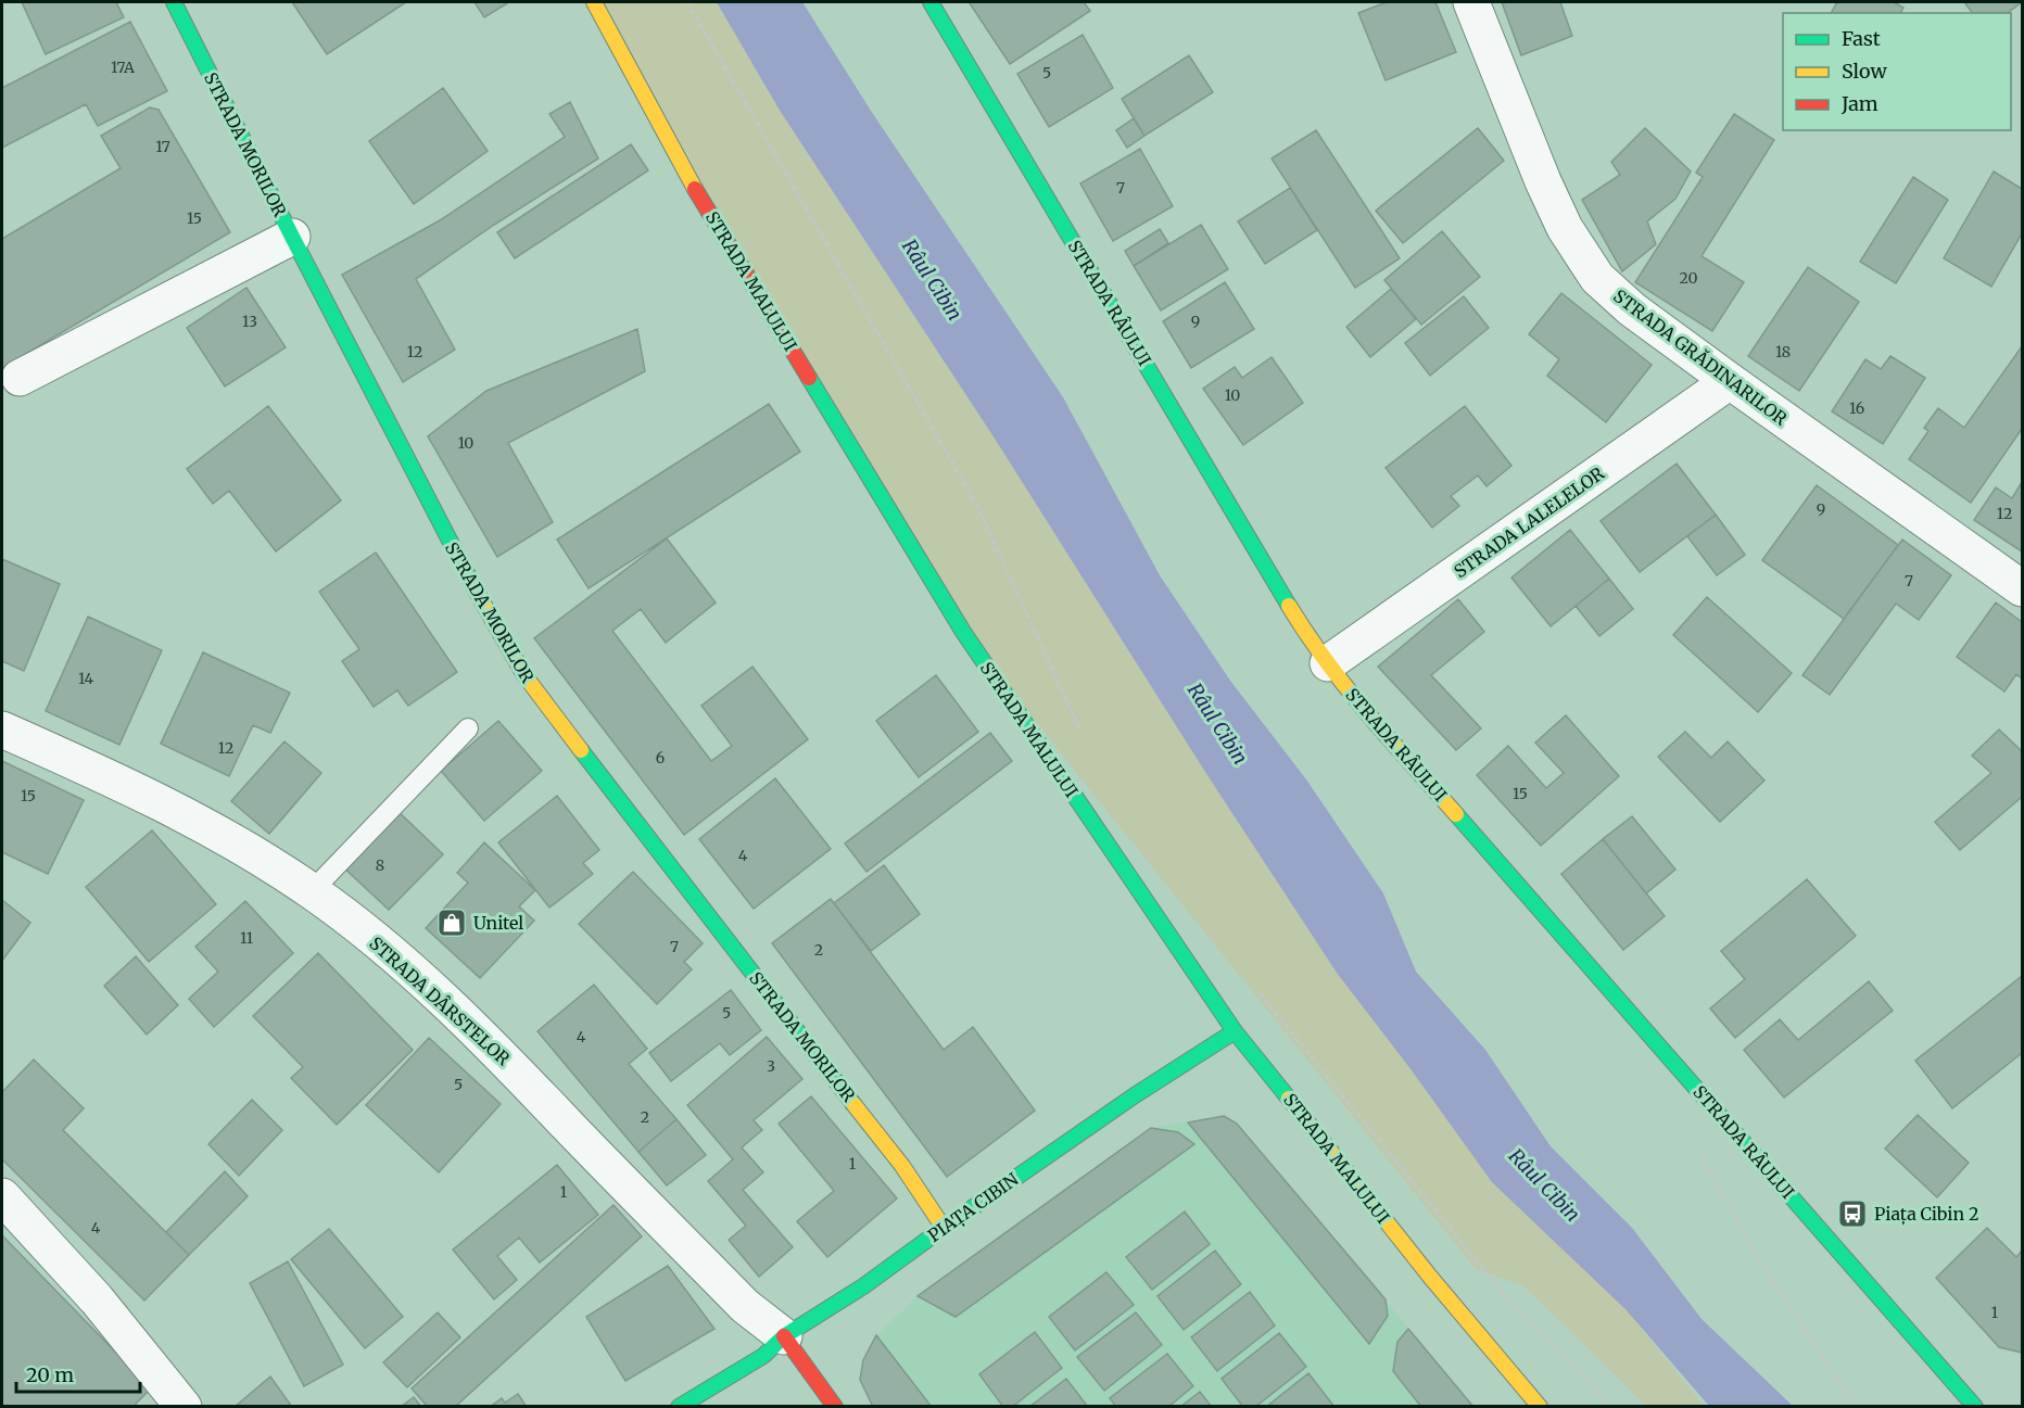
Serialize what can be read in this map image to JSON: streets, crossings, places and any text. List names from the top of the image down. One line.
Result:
{"streets":{"main road":["STRADA MORILOR","STRADA MALULUI","STRADA RÂULUI","PIAȚA CIBIN"],"street":["STRADA GRĂDINARILOR","STRADA LALELELOR","STRADA DÂRSTELOR"]},"crossings":[["STRADA MORILOR","PIAȚA CIBIN"],["STRADA MALULUI","PIAȚA CIBIN"],["STRADA RÂULUI","STRADA LALELELOR"],["STRADA GRĂDINARILOR","STRADA LALELELOR"],["STRADA DÂRSTELOR","PIAȚA CIBIN"]],"water":["Râul Cibin"],"places":{"shop":["Unitel"],"bus stop":["Piața Cibin 2"]},"house_numbers":["17A","5","17","7","15","20","13","9","12","18","10","16","10","9","12","7","14","12","6","15","15","4","8","11","7","2","5","4","3","5","2","1","1","4","1"],"legend":["Fast","Slow","Jam"],"scale_bar":"20 m"}
